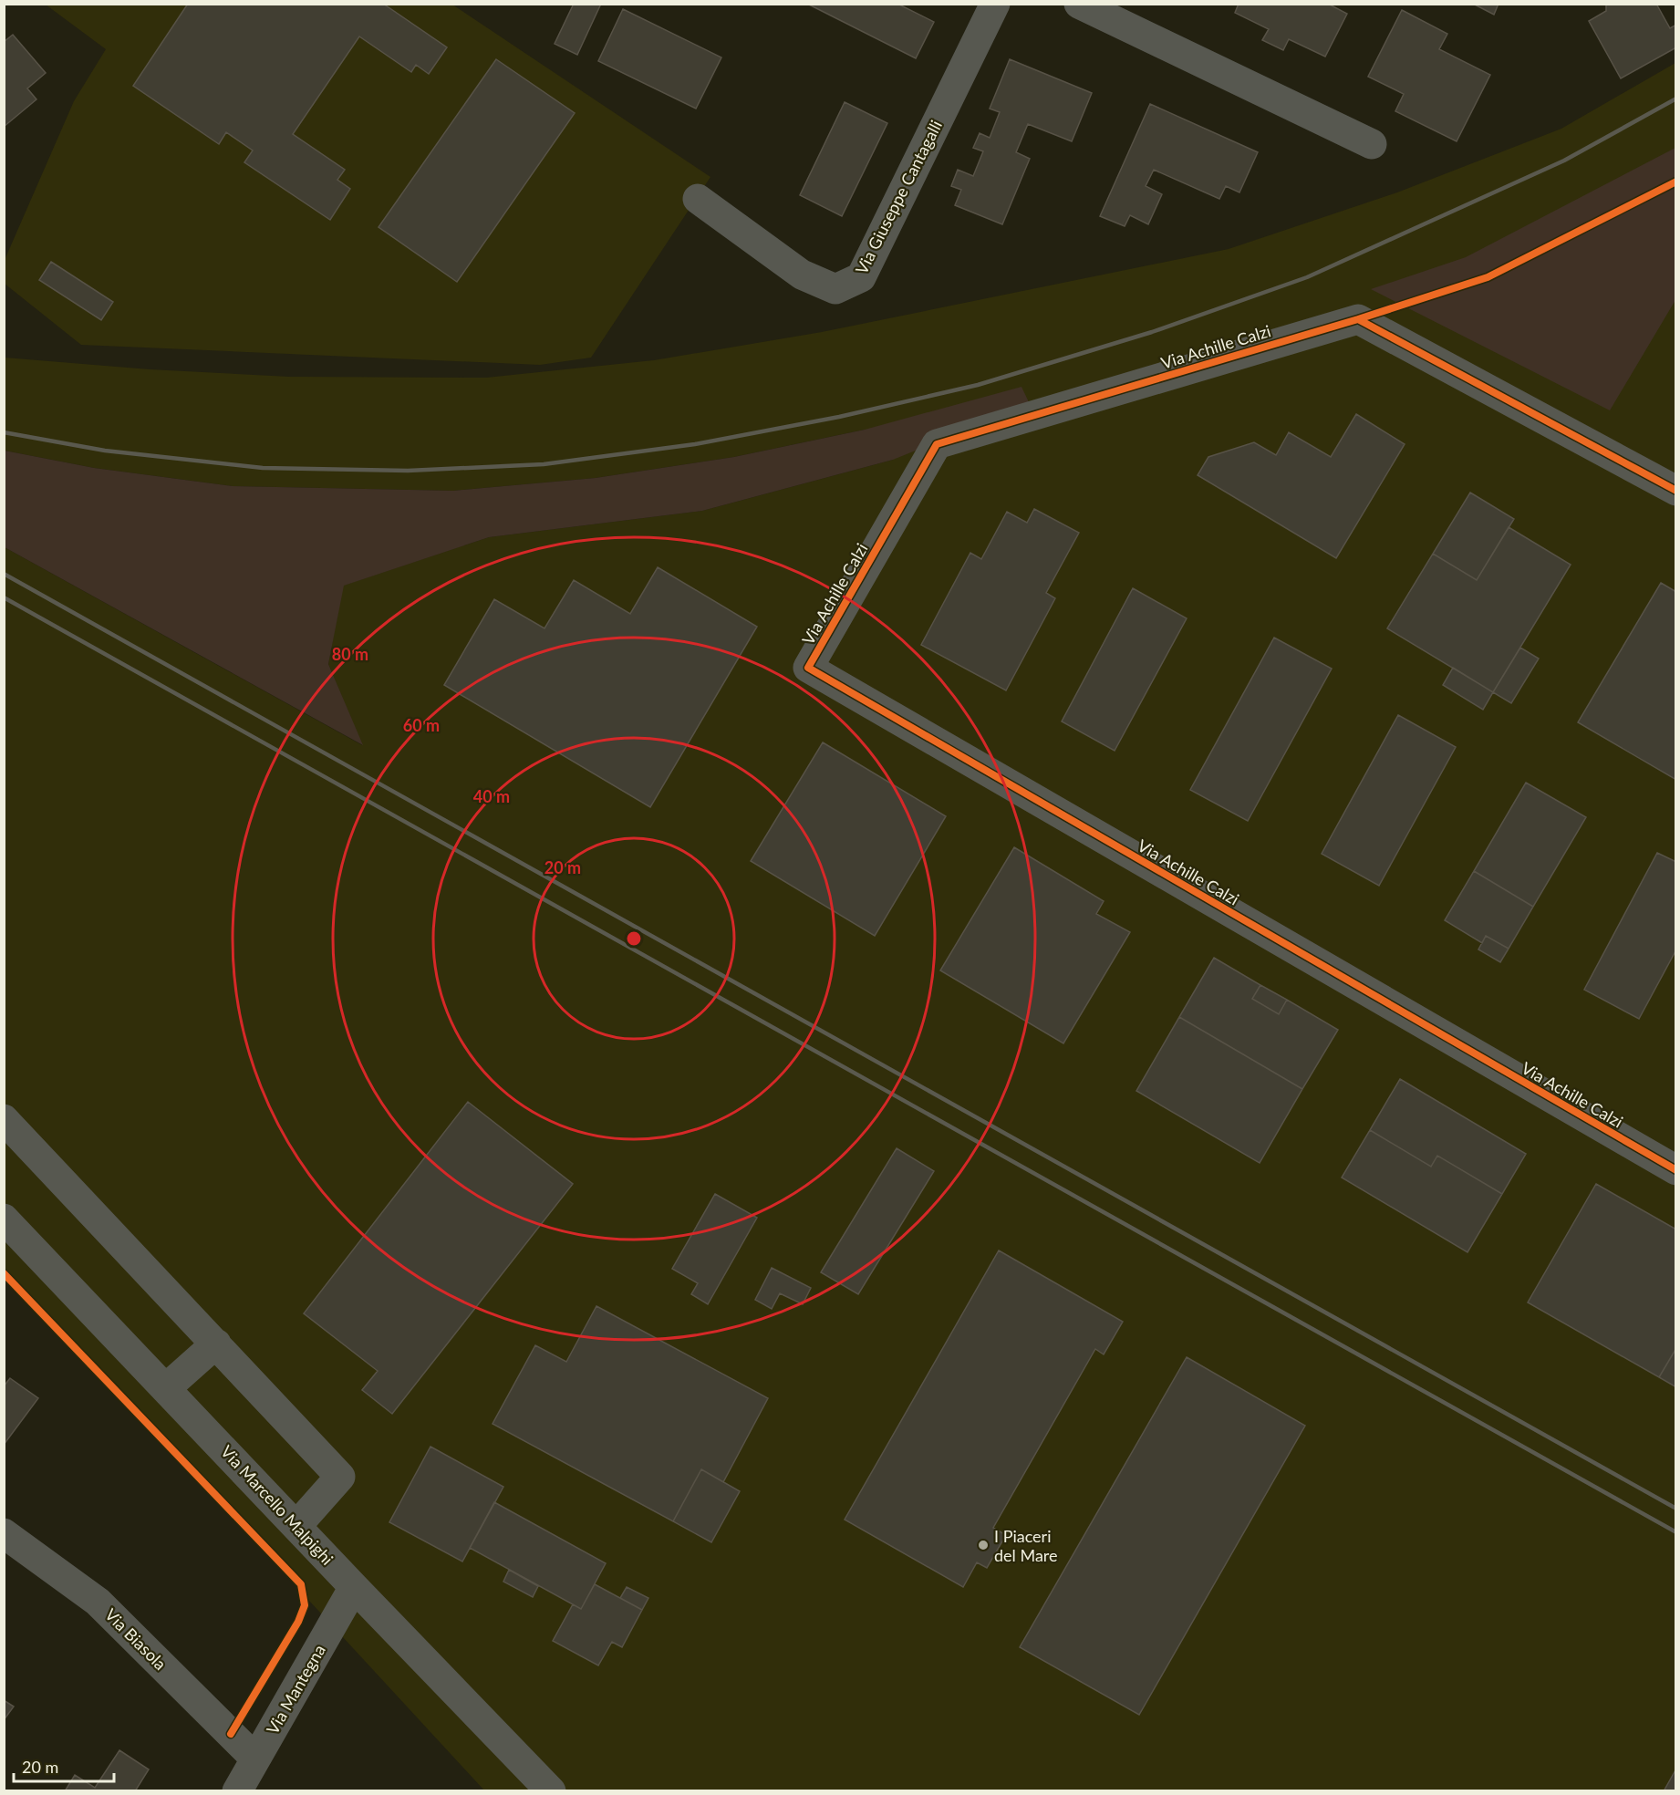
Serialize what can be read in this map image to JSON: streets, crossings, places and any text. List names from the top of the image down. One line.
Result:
{"streets":{"street":["Via Giuseppe Cantagalli","Via Achille Calzi","Via Marcello Malpighi","Via Biasola","Via Mantegna"]},"crossings":[["Via Marcello Malpighi","Via Mantegna"],["Via Biasola","Via Mantegna"]],"places":["I Piaceri del Mare"],"scale_bar":"20 m","rings":["80 m","60 m","40 m","20 m"]}
